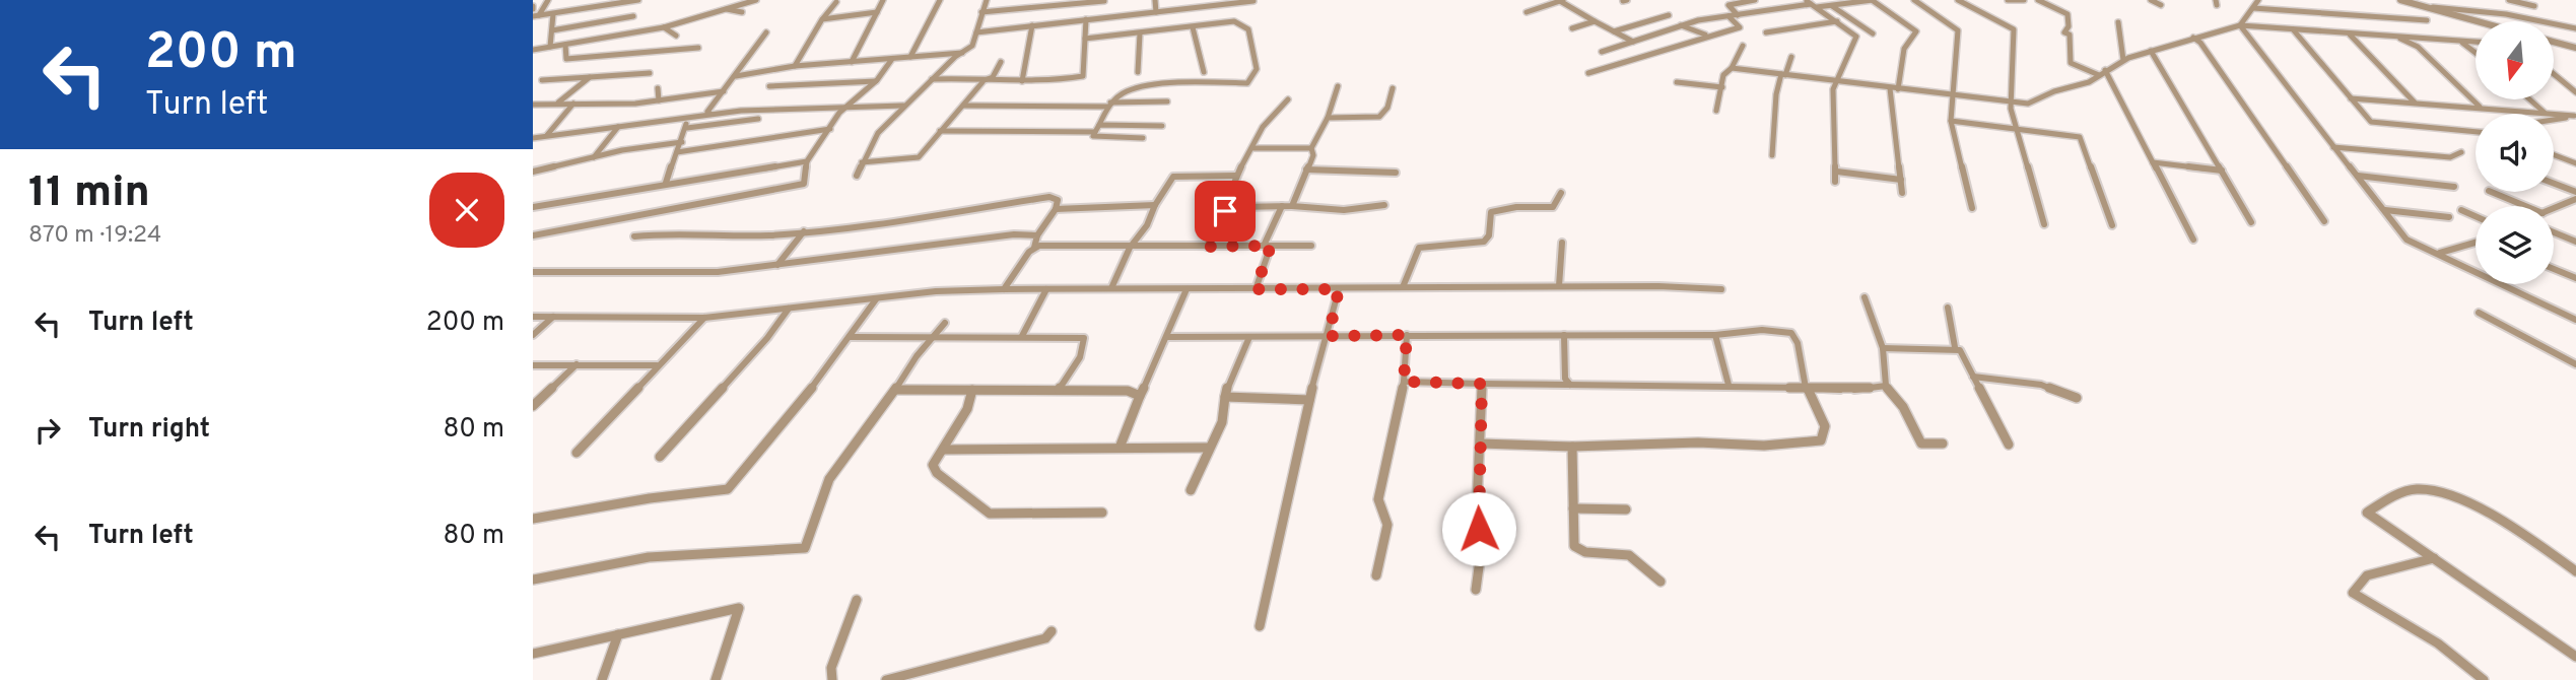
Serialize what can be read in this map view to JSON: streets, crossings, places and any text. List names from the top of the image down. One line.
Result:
{"north":"bottom","page":{"turn":["200 m","Turn left"],"heading":["11 min","870 m · 19:24"],"list":[{"name":"Turn left","value":"200 m"},{"name":"Turn right","value":"80 m"},{"name":"Turn left","value":"80 m"}]}}
